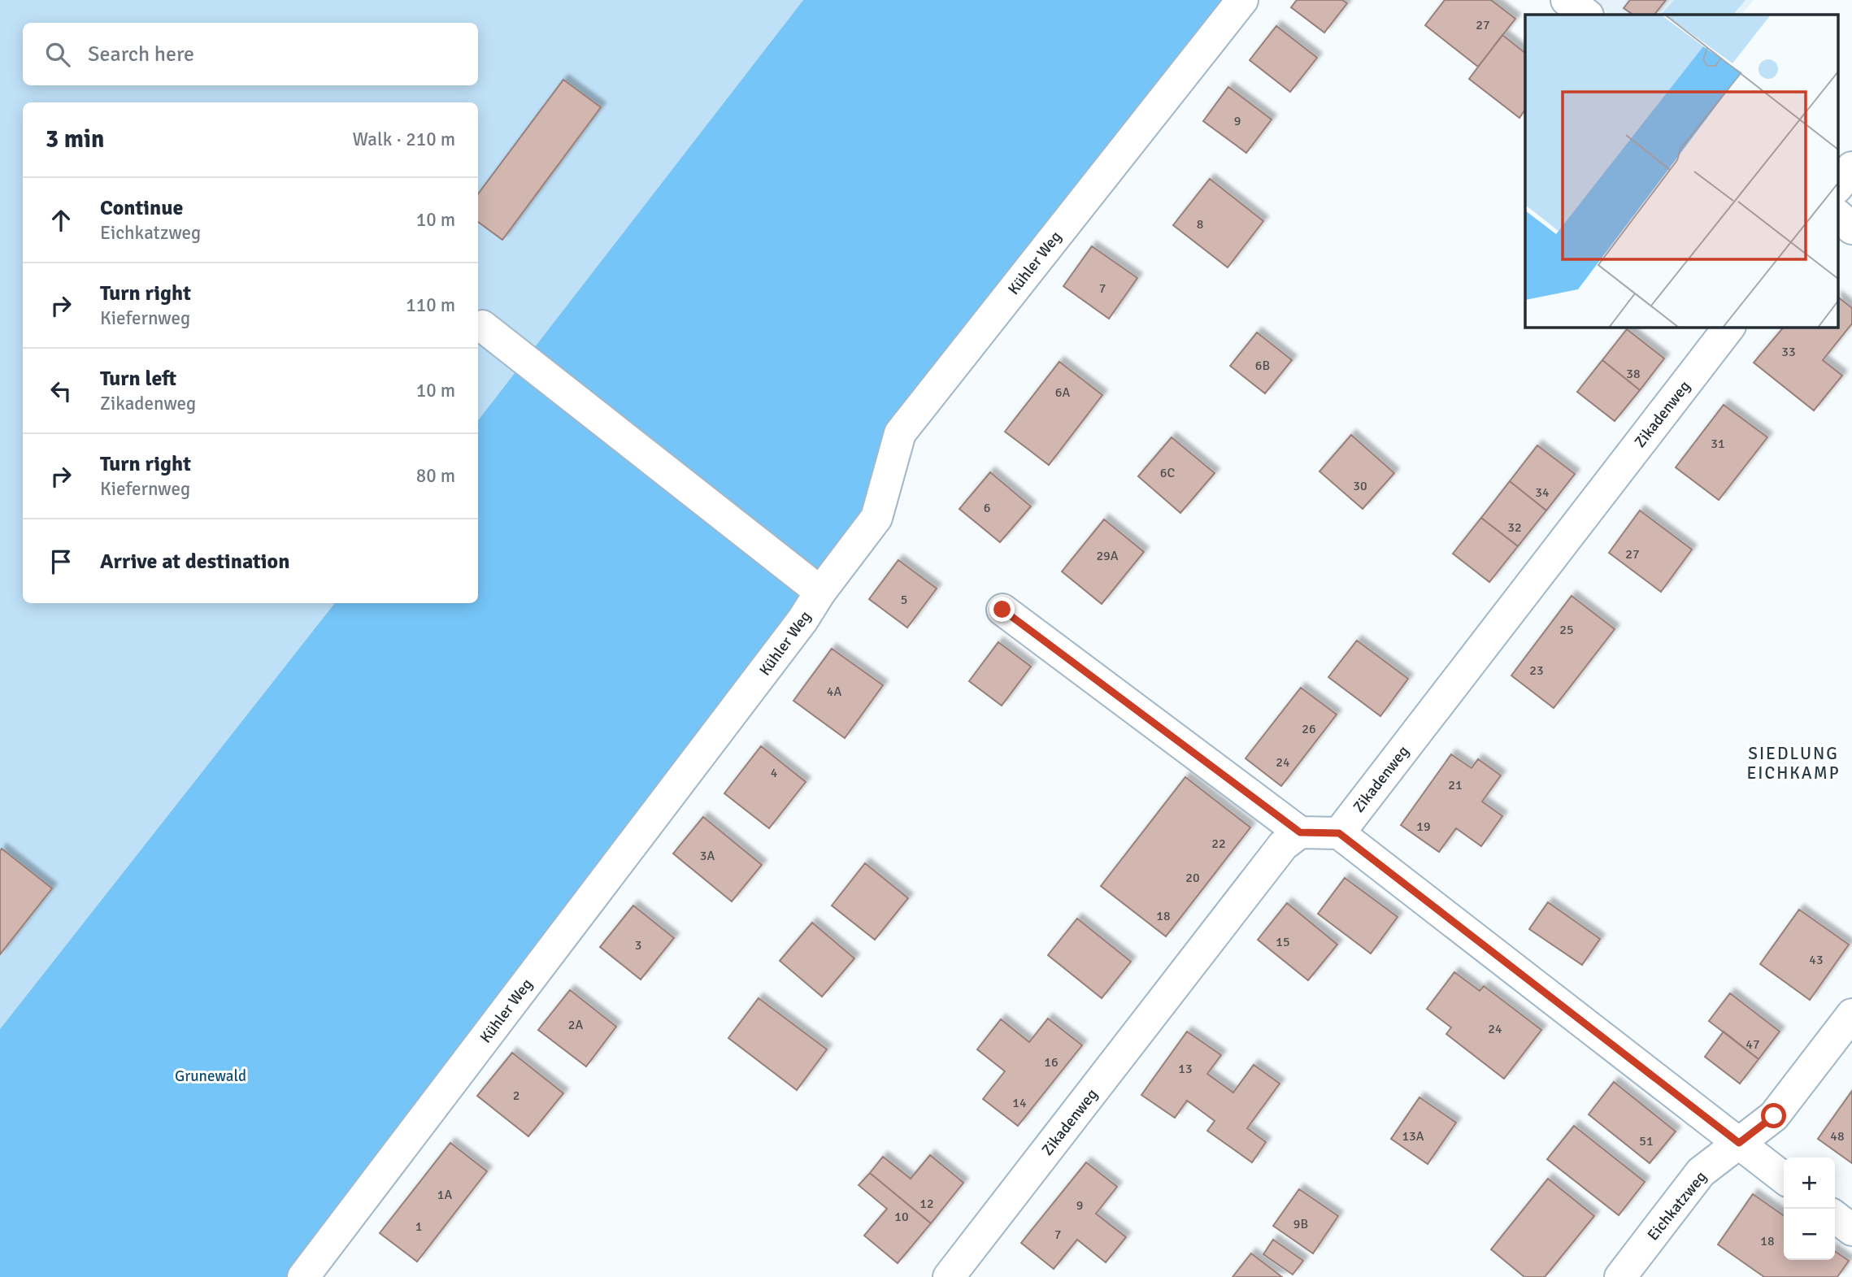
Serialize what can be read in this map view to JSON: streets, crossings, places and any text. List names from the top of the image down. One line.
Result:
{"streets":{"street":["Kühler Weg","Zikadenweg","Eichkatzweg"]},"districts":["SIEDLUNG EICHKAMP"],"parks":["Grunewald"],"house_numbers":["27","9","8","7","33","6B","38","6A","31","6C","30","34","6","32","27","29A","5","25","23","4A","26","24","4","21","19","22","3A","20","18","15","3","43","2A","24","47","16","13","2","14","13A","48","51","1A","12","9","10","9B","1","7","18"],"page":{"search":"Search here","heading":["3 min","Walk · 210 m"],"list":[["Continue","Eichkatzweg","10 m"],["Turn right","Kiefernweg","110 m"],["Turn left","Zikadenweg","10 m"],["Turn right","Kiefernweg","80 m"],"Arrive at destination"],"map_buttons":["+","−"]}}
